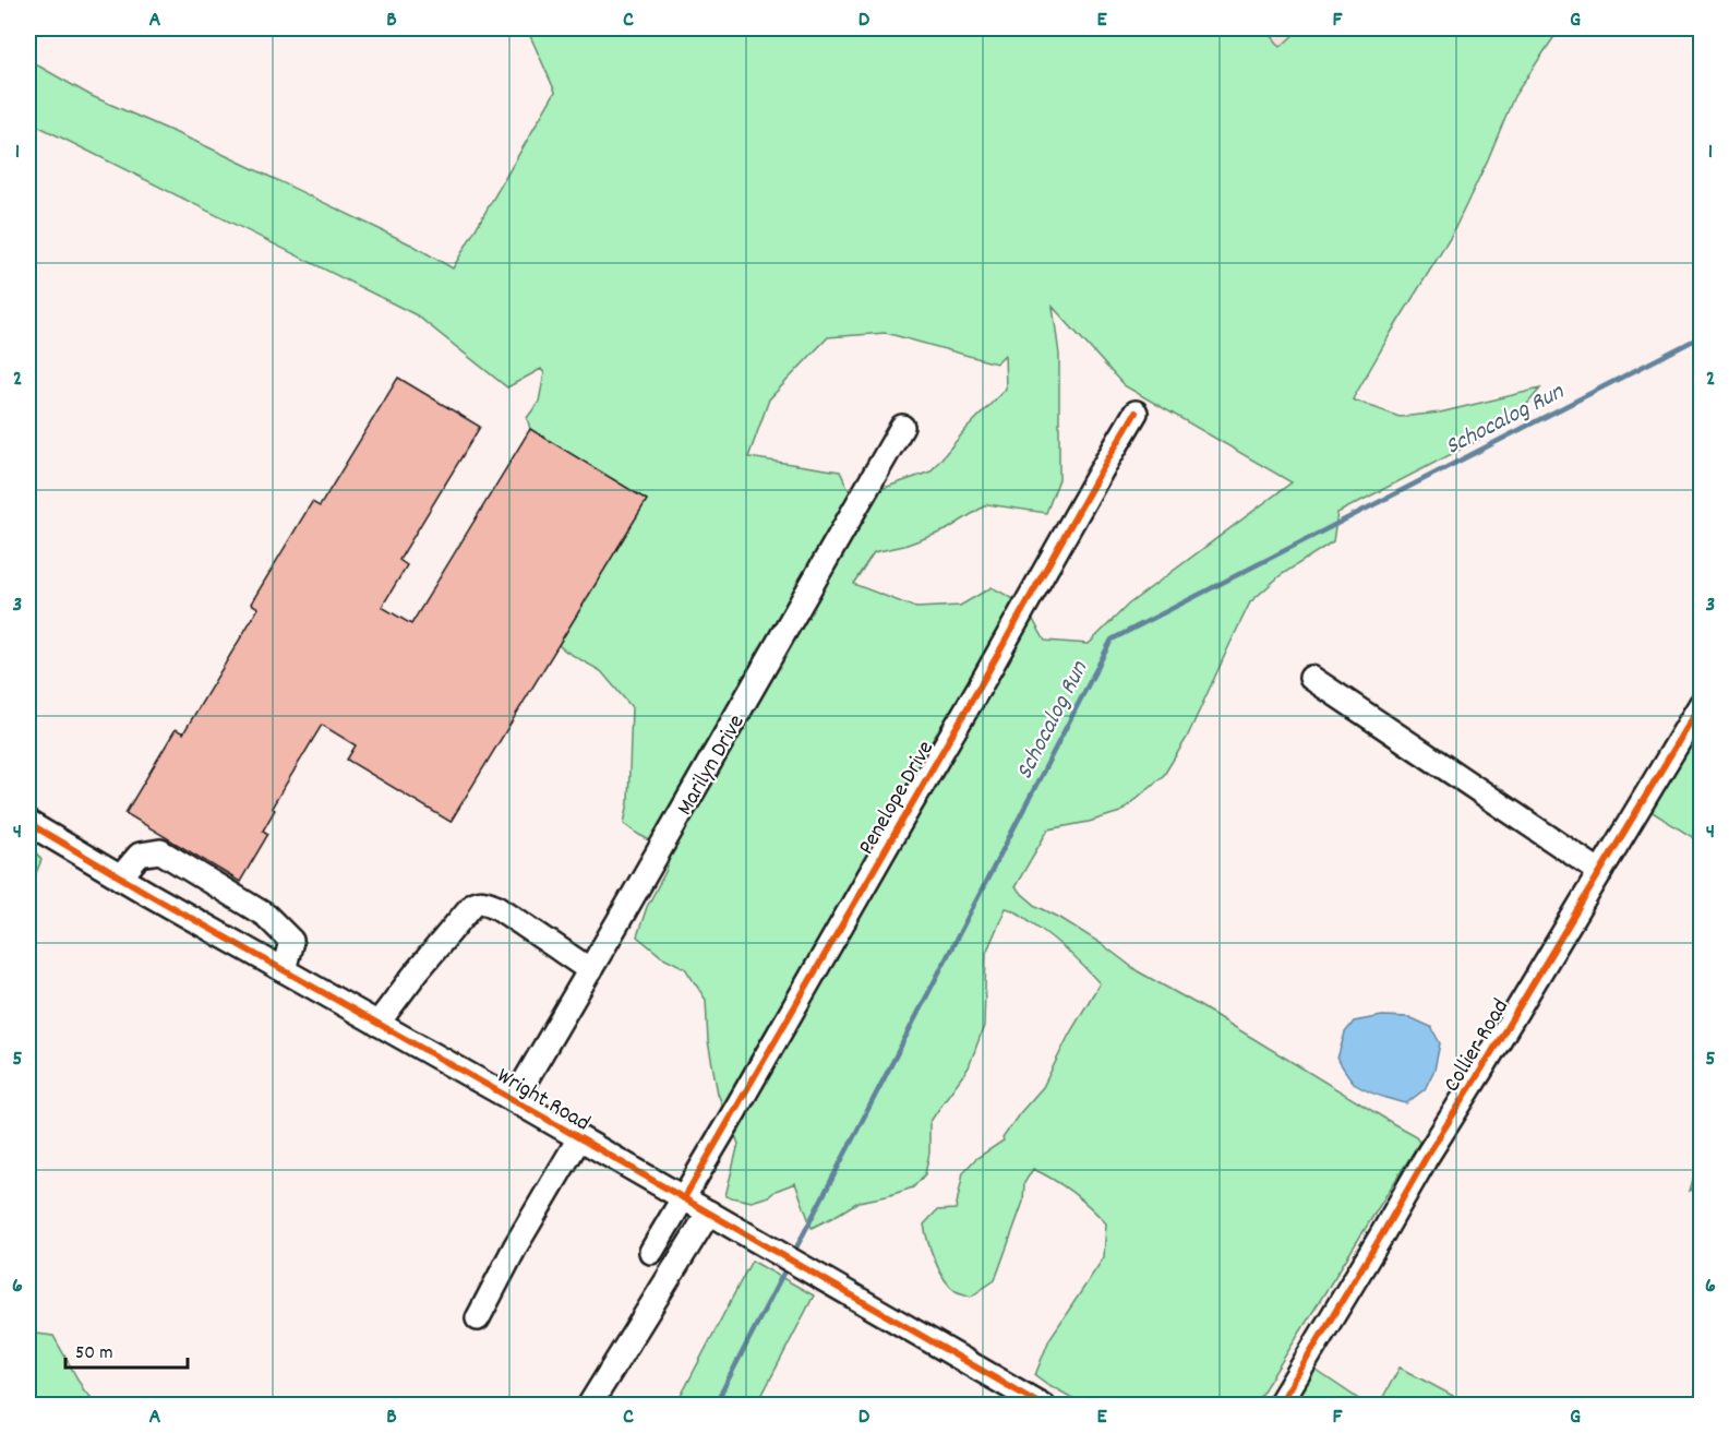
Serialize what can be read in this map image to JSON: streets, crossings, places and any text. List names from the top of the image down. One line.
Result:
{"streets":{"street":["Marilyn Drive","Penelope Drive","Collier Road","Wright Road"]},"crossings":[["Marilyn Drive","Wright Road"],["Penelope Drive","Wright Road"]],"water":["Schocalog Run"],"scale_bar":"50 m","grid":{"columns":["A","B","C","D","E","F","G"],"rows":["1","2","3","4","5","6"]}}
